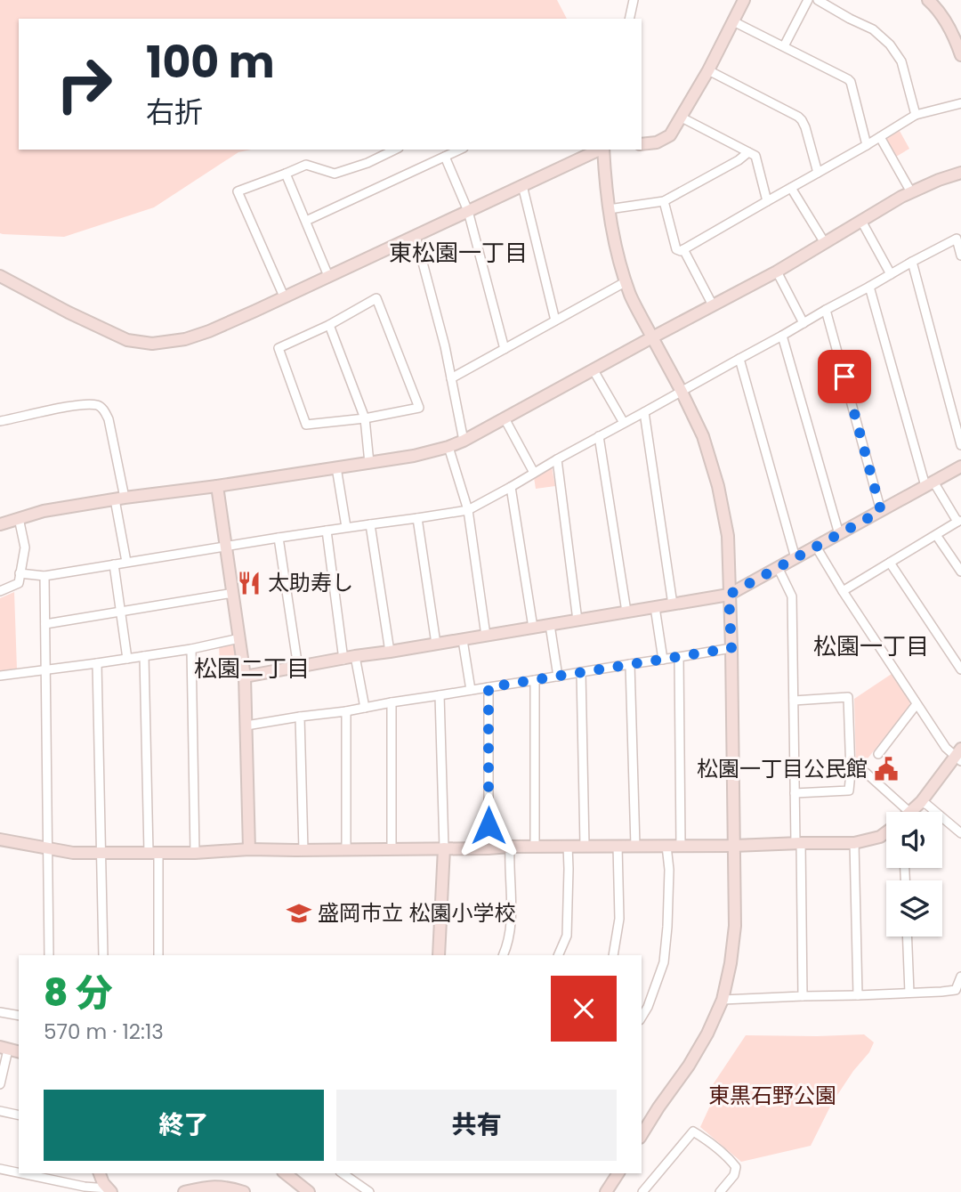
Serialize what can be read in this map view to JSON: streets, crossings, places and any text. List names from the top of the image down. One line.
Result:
{"districts":["東松園一丁目","松園一丁目","松園二丁目"],"parks":["東黒石野公園"],"places":{"restaurant":["太助寿し"],"public building":["松園一丁目公民館"],"school or university":["盛岡市立 松園小学校"]},"page":{"turn":["100 m","右折"],"heading":["8 分","570 m · 12:13"],"buttons":["終了","共有"]}}
